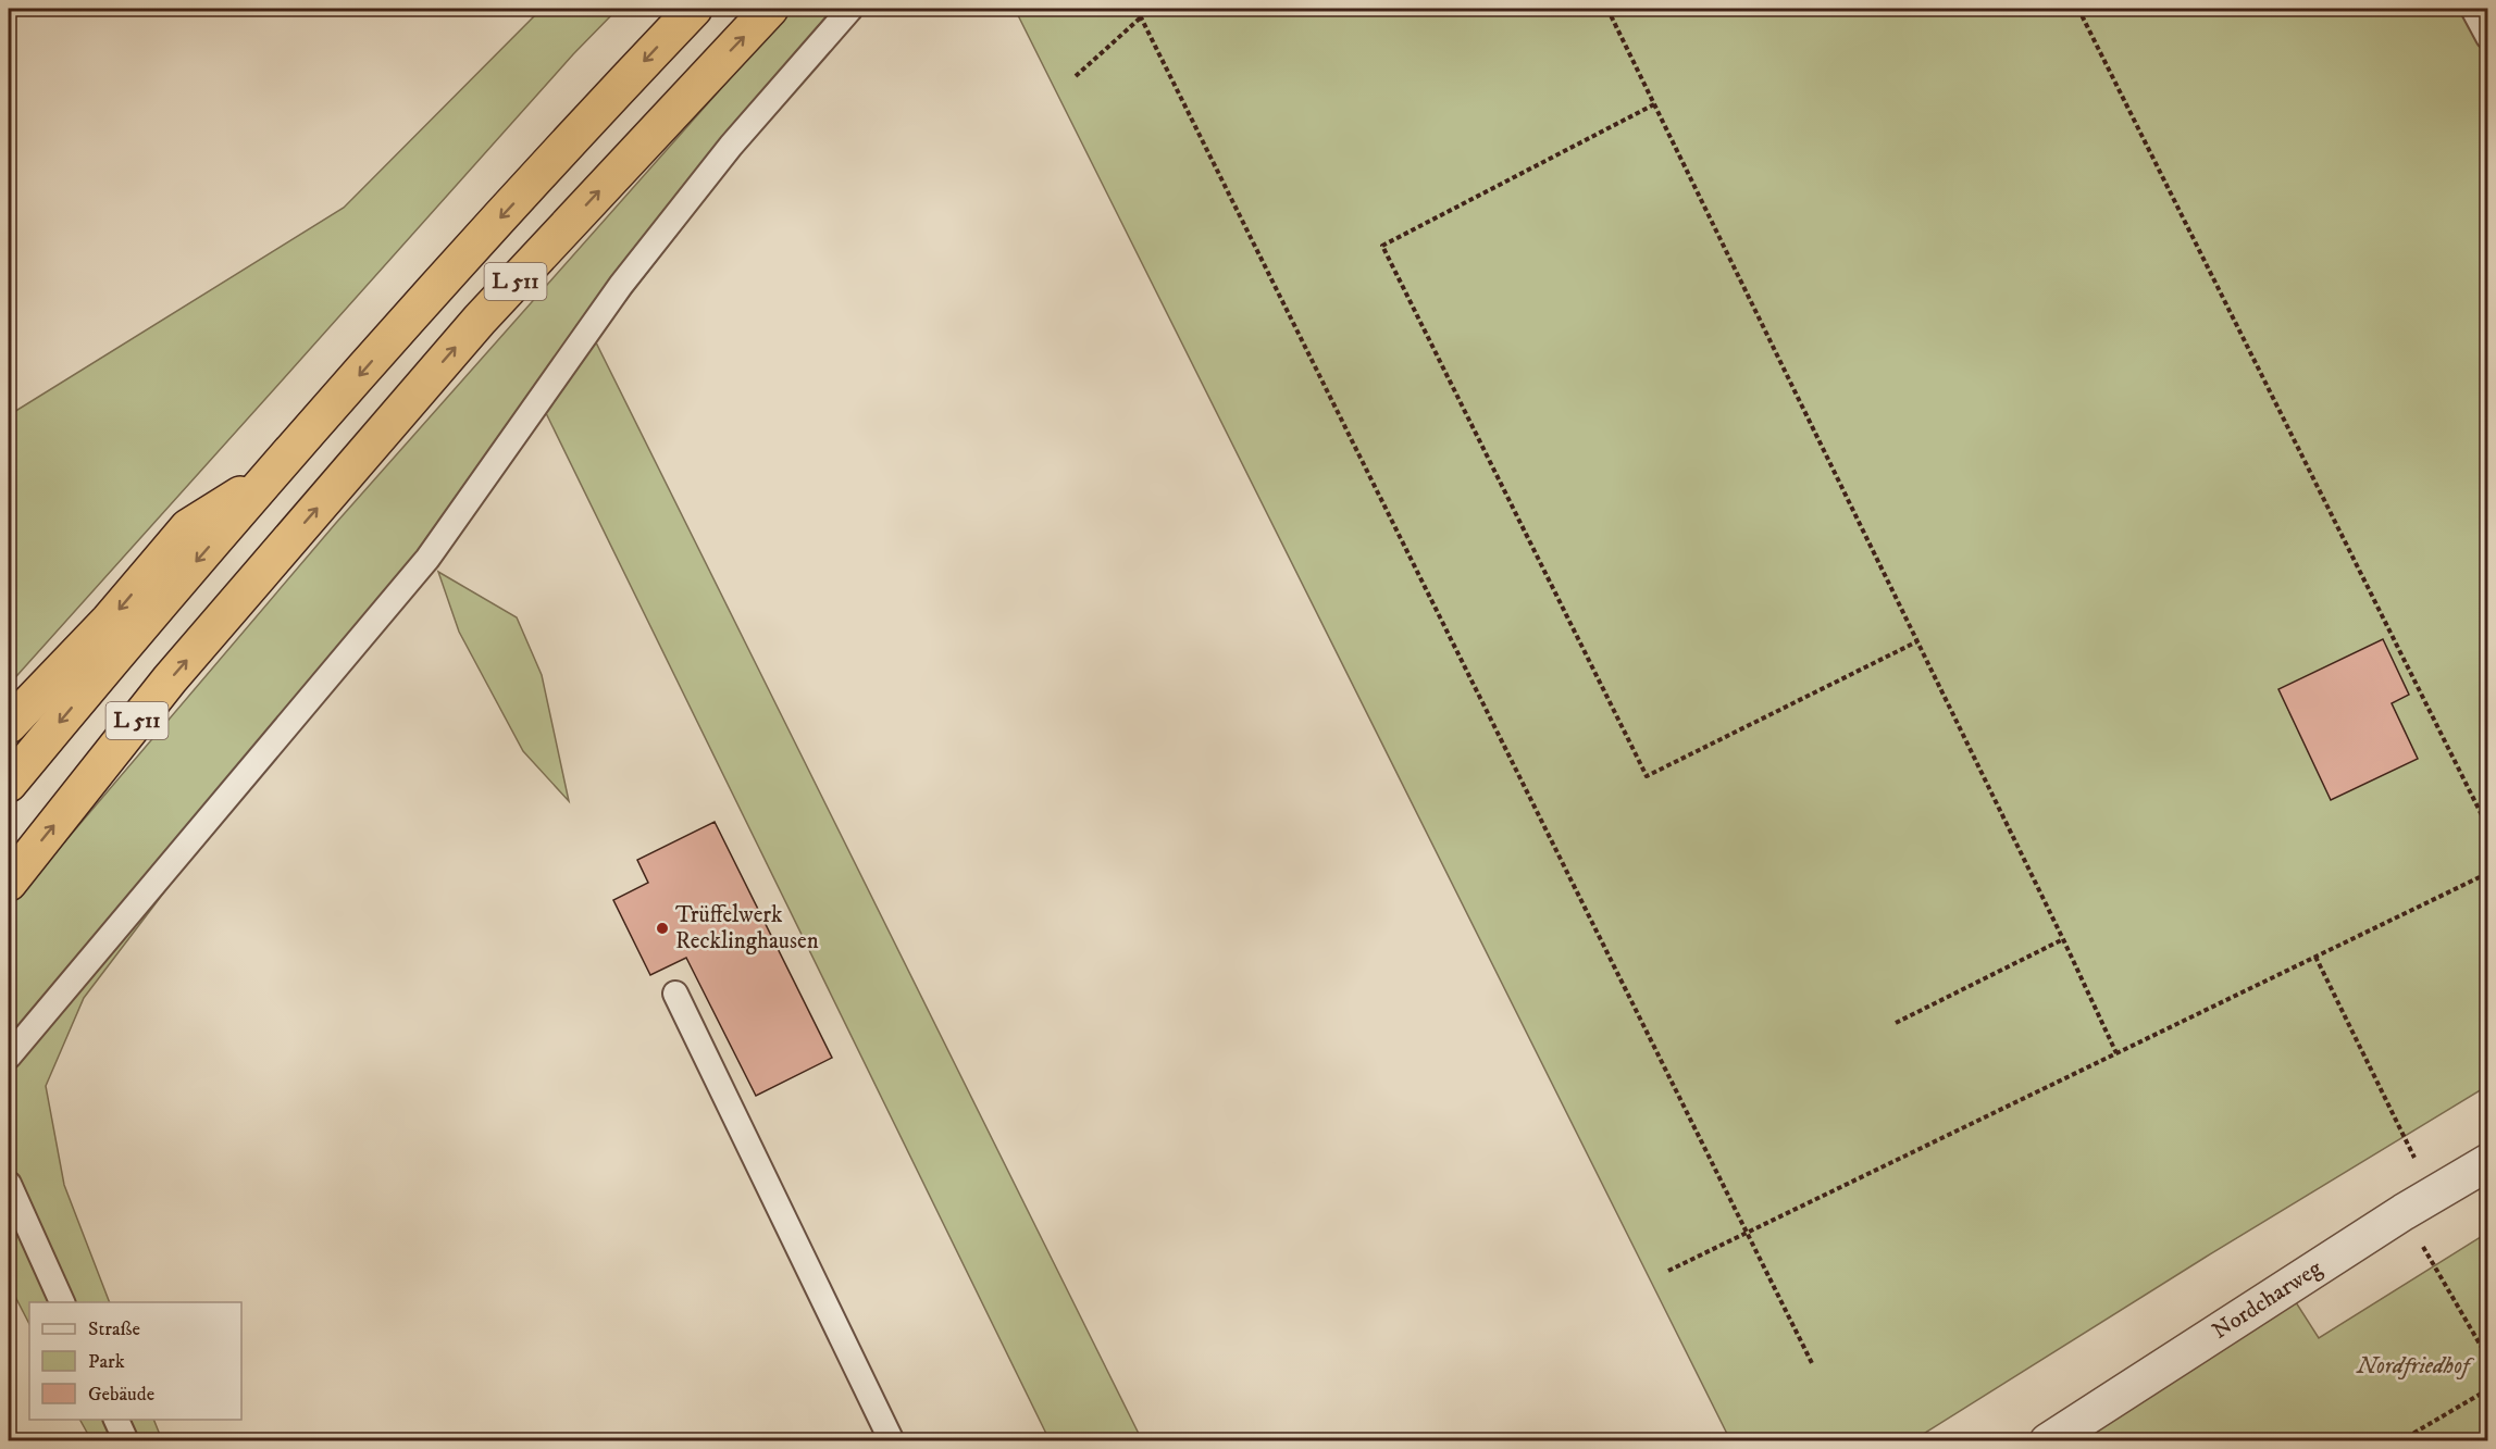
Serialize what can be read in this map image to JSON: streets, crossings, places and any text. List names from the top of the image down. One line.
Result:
{"streets":{"highway":["L 511"],"street":["Nordcharweg"]},"parks":["Nordfriedhof"],"places":["Trüffelwerk Recklinghausen"],"legend":["Straße","Park","Gebäude"]}
